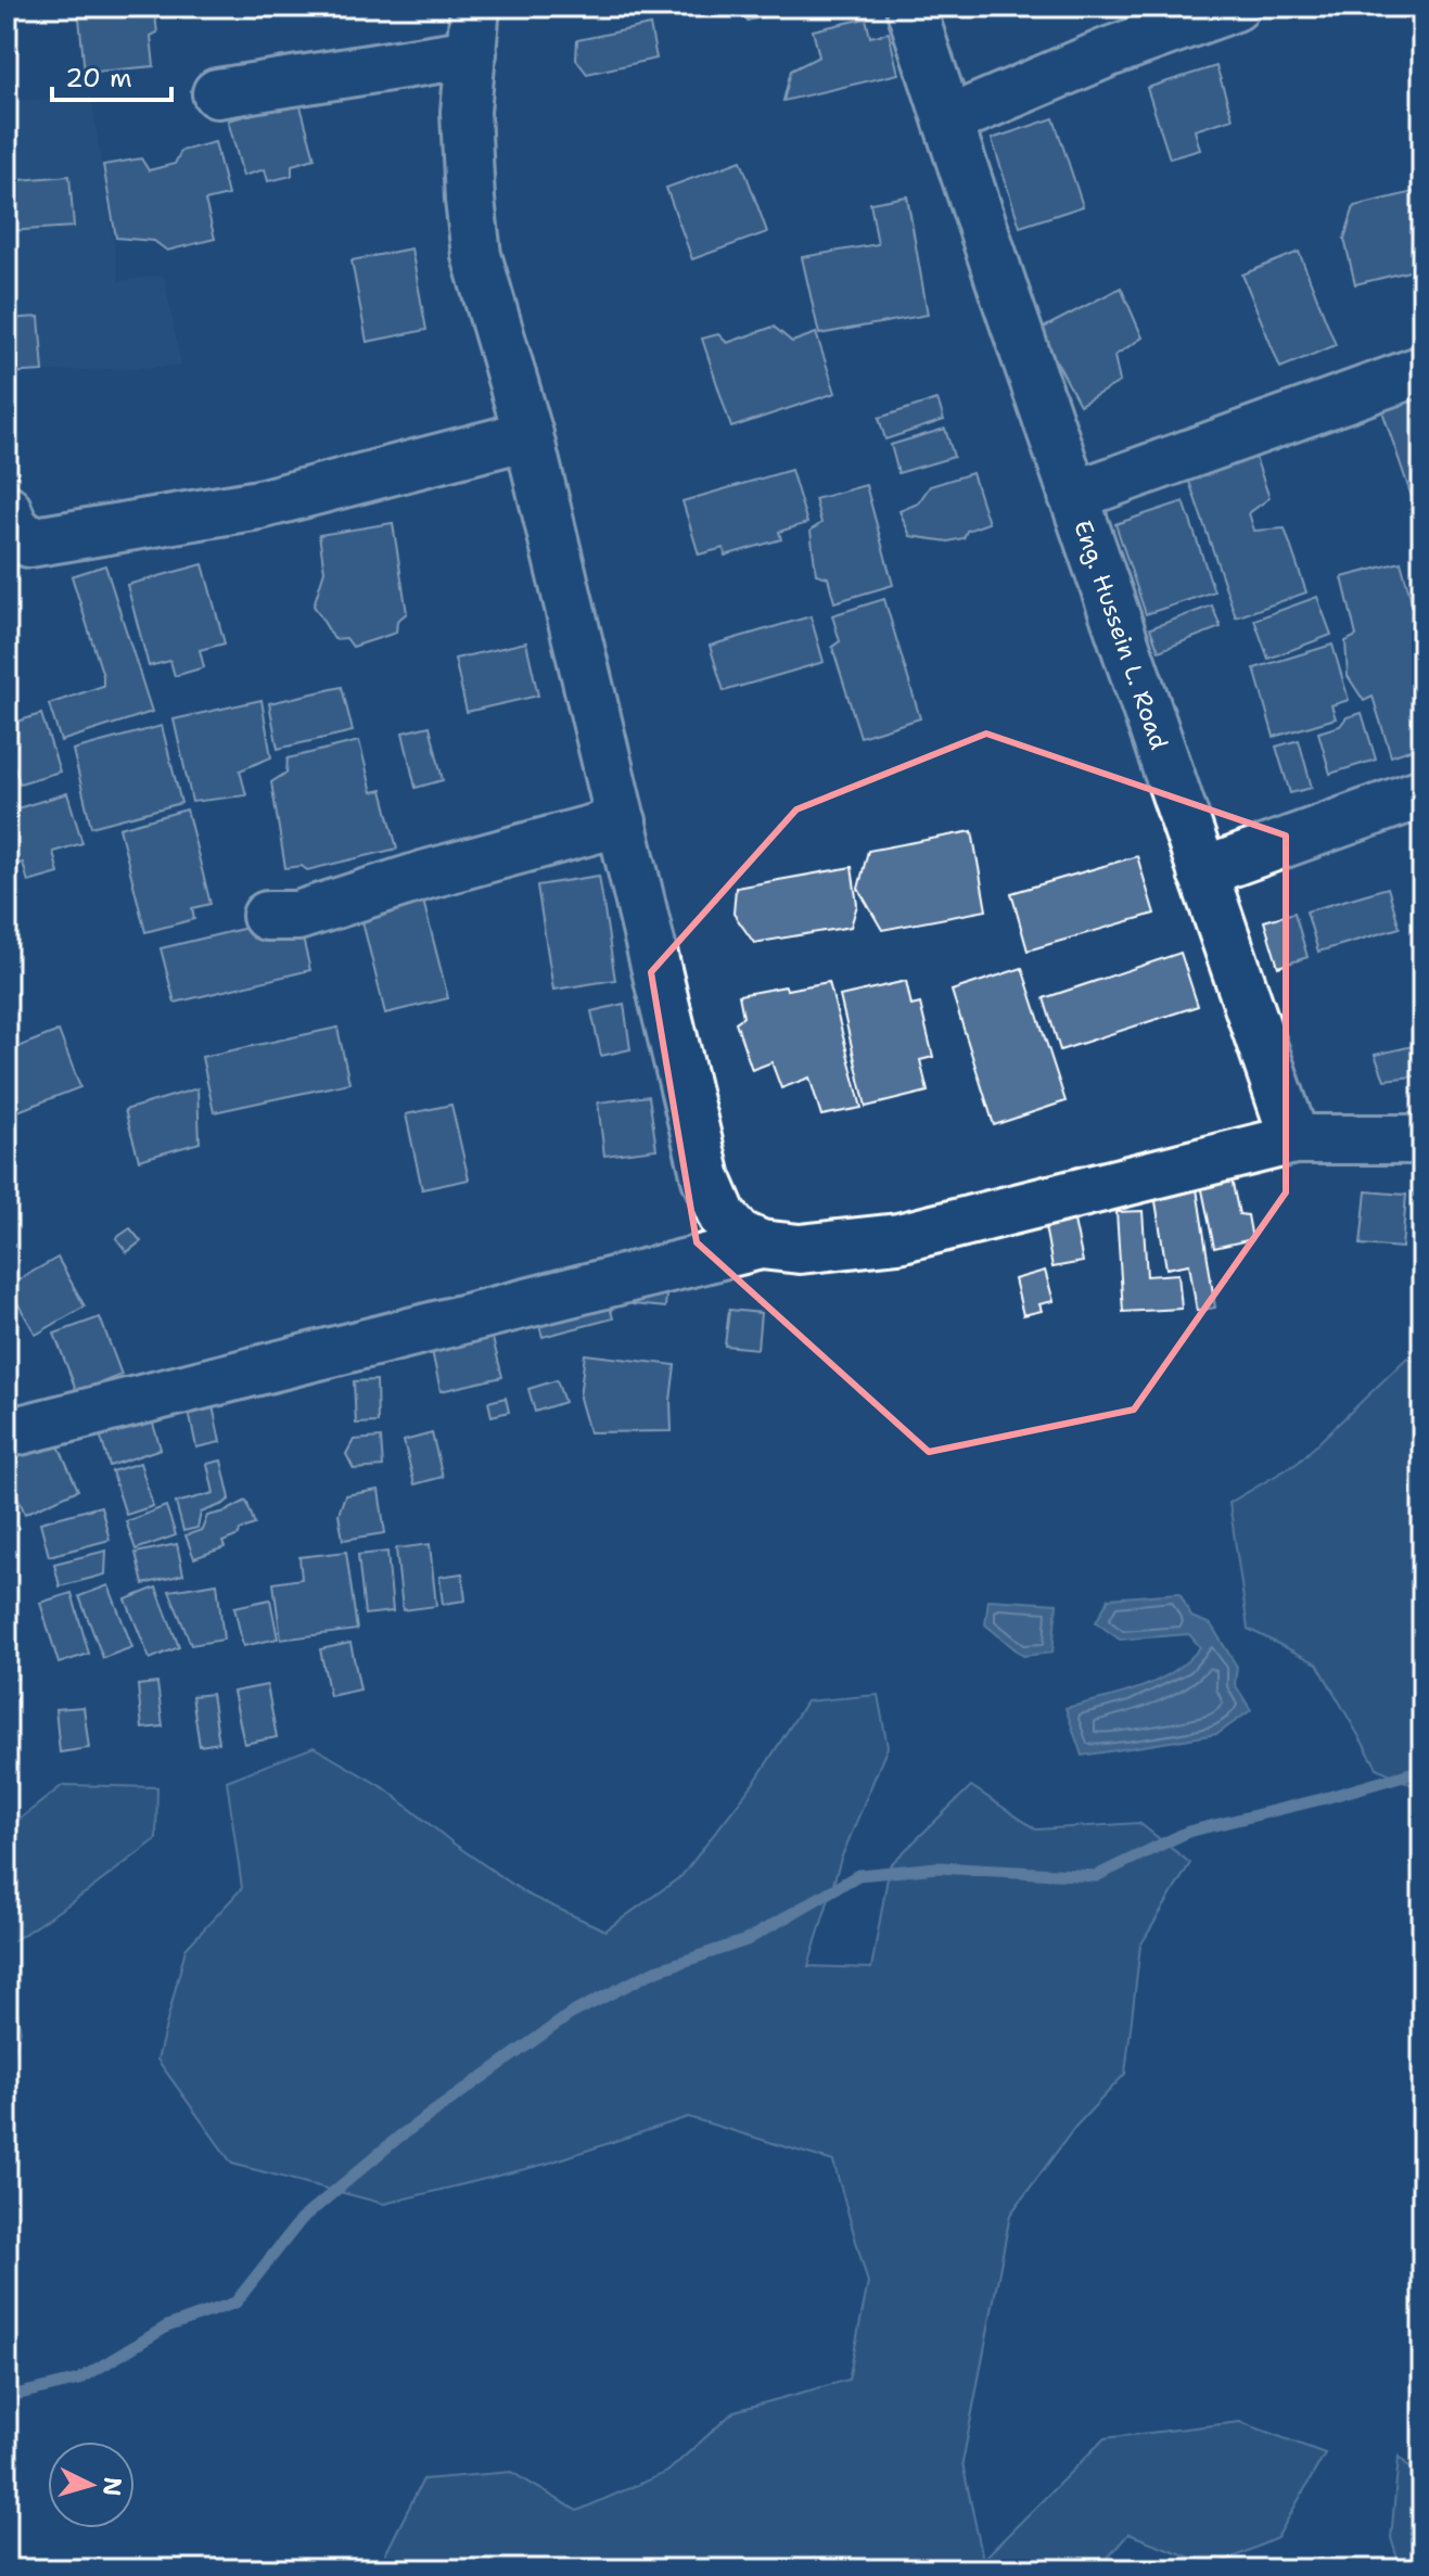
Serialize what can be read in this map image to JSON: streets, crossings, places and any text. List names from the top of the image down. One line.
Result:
{"streets":{"street":["Eng. Hussein L. Road"]},"scale_bar":"20 m","north":"right"}
